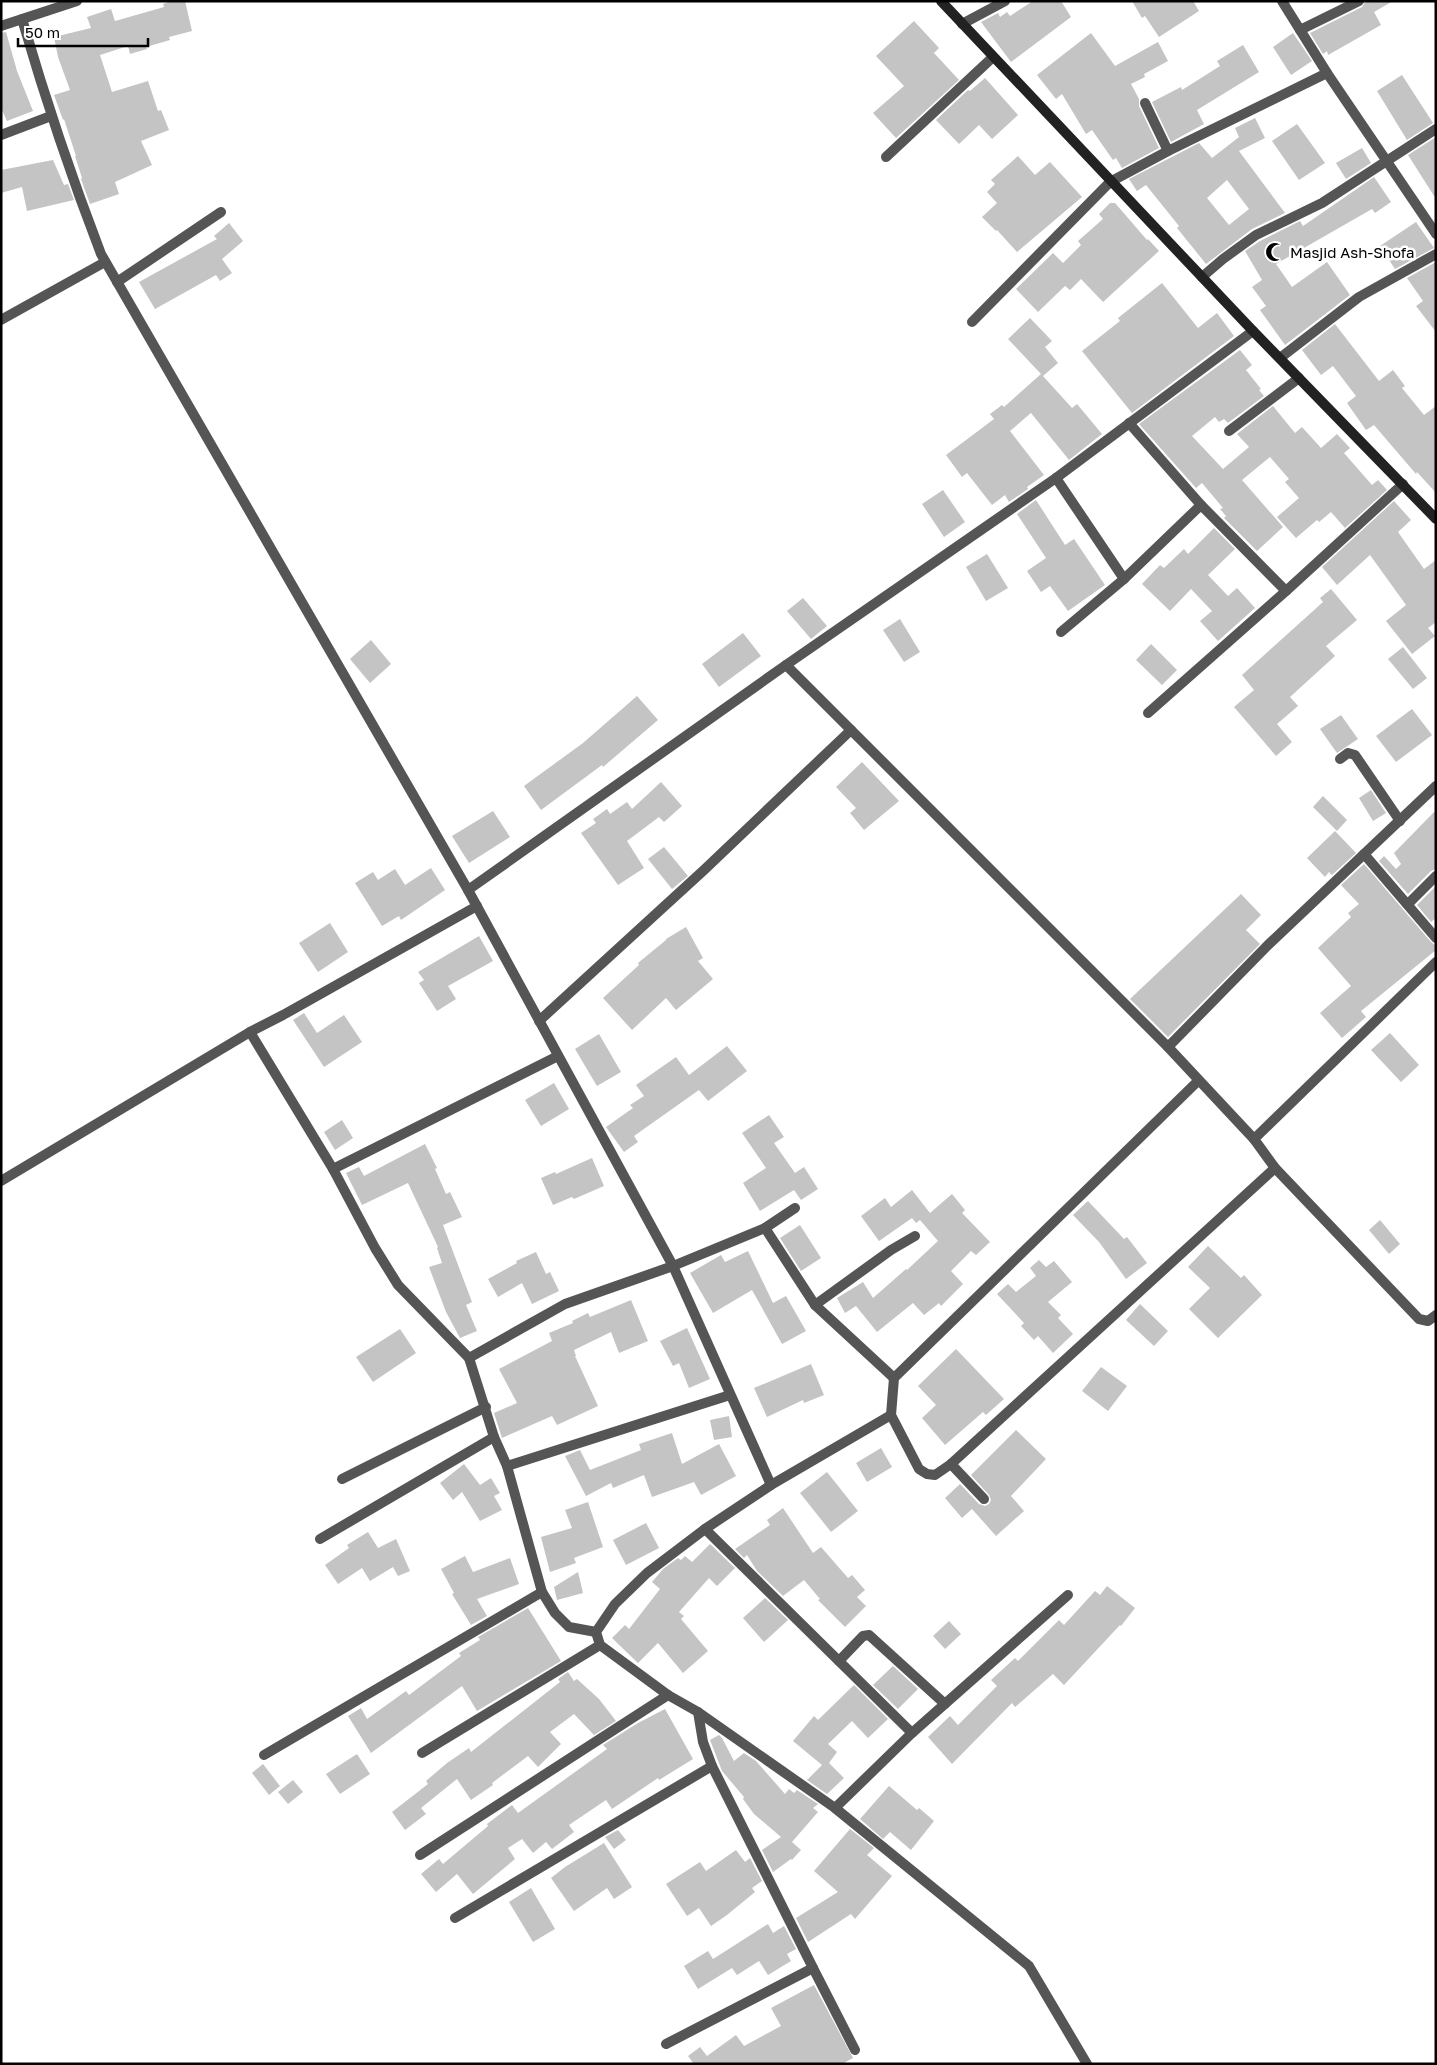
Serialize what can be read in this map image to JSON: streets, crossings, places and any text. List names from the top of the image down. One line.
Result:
{"places":{"mosque":["Masjid Ash-Shofa"]},"scale_bar":"50 m"}
